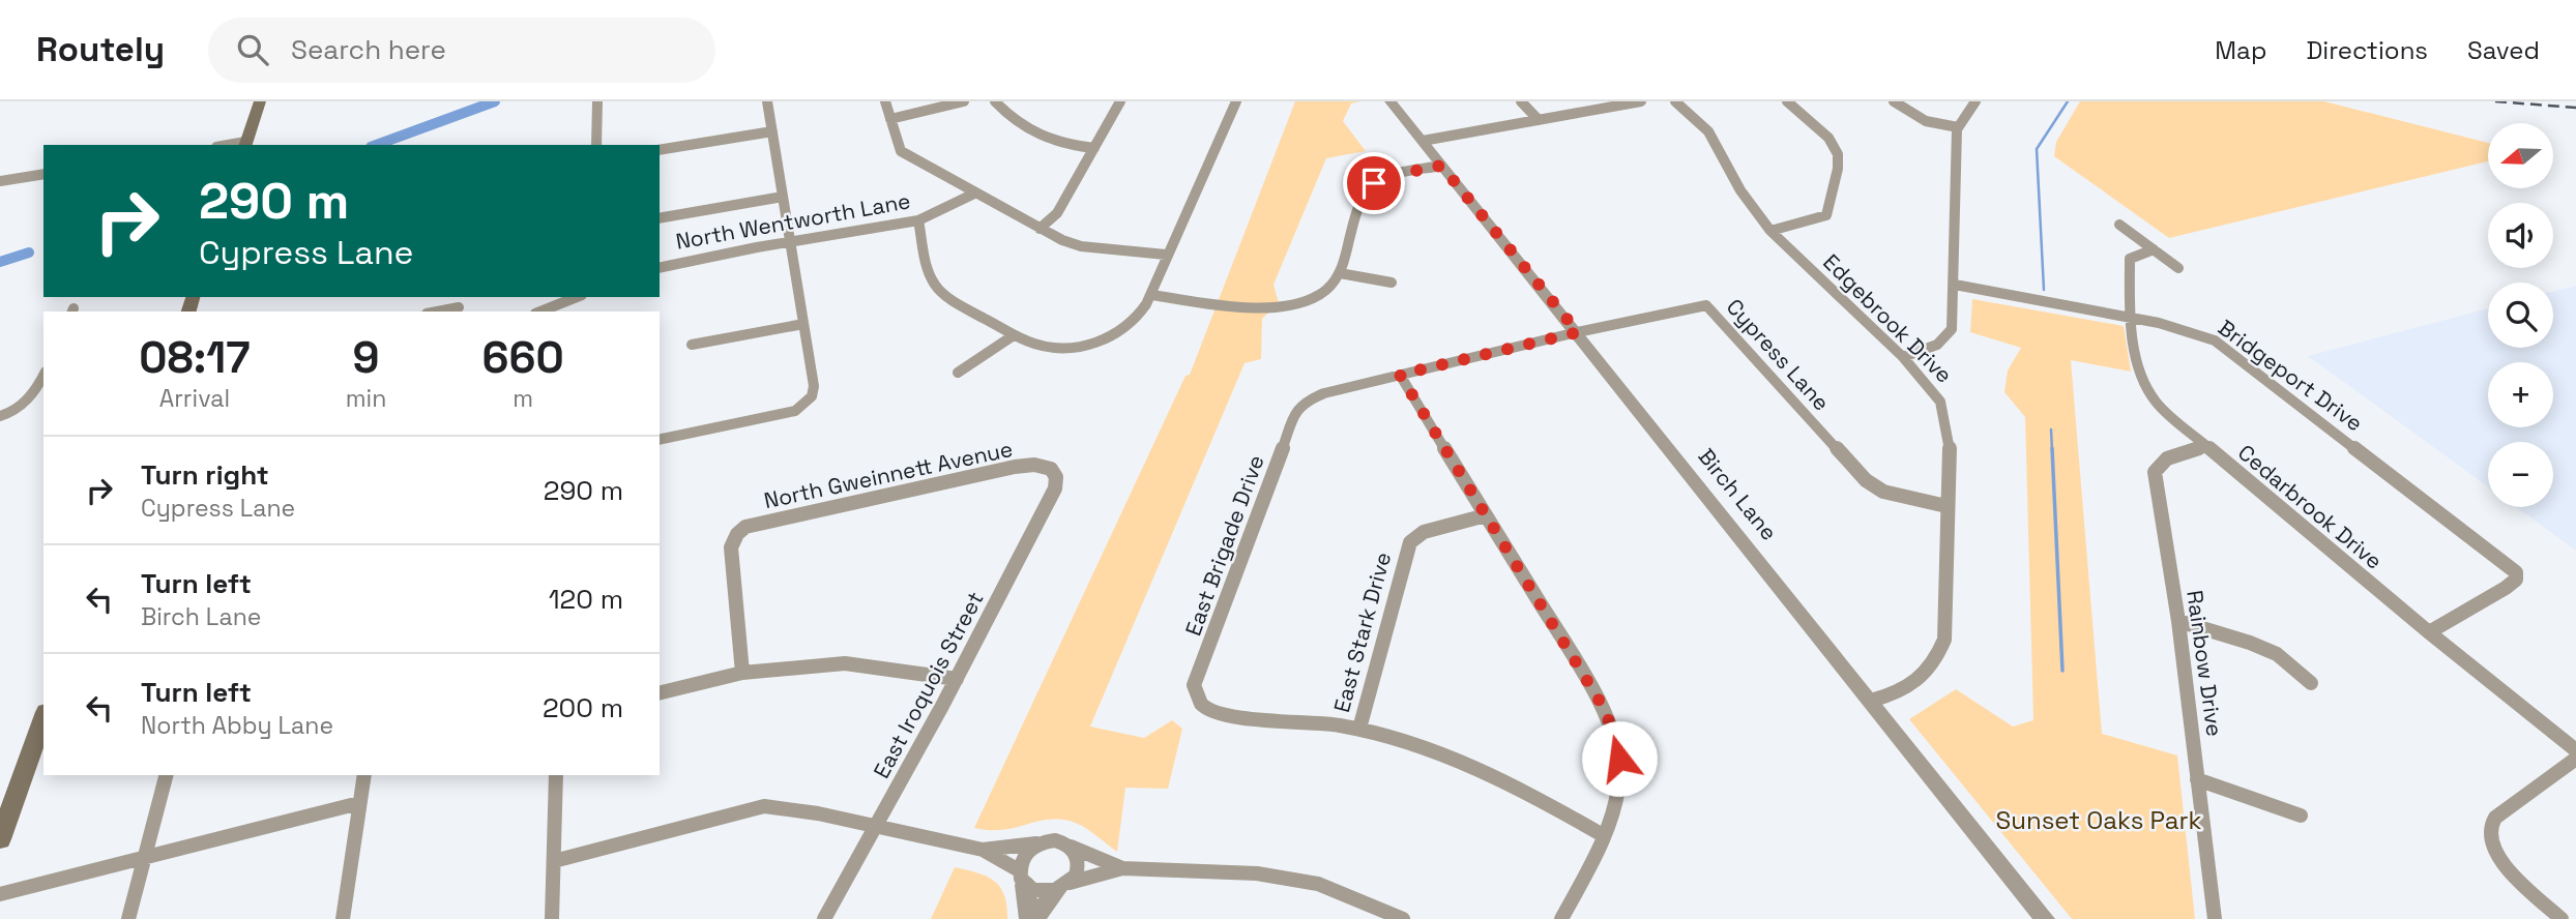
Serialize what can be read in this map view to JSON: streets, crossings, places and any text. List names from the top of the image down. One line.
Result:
{"streets":{"street":["North Wentworth Lane","Edgebrook Drive","Cypress Lane","Bridgeport Drive","North Gweinnett Avenue","Birch Lane","Cedarbrook Drive","East Brigade Drive","East Stark Drive","Rainbow Drive","East Iroquois Street"]},"crossings":[["Edgebrook Drive","Cypress Lane"],["Edgebrook Drive","Birch Lane"],["Cypress Lane","Birch Lane"],["Cypress Lane","East Brigade Drive"],["Bridgeport Drive","Cedarbrook Drive"],["North Gweinnett Avenue","East Iroquois Street"],["Cedarbrook Drive","Rainbow Drive"],["East Brigade Drive","East Stark Drive"]],"parks":["Sunset Oaks Park"],"north":"left","page":{"header":"Routely","search":"Search here","nav":["Map","Directions","Saved"],"map_buttons":["+","−"],"turn":["290 m","Cypress Lane"],"eta":["08:17","Arrival","9","min","660","m"],"list":[{"name":"Turn right","note":"Cypress Lane","value":"290 m"},{"name":"Turn left","note":"Birch Lane","value":"120 m"},{"name":"Turn left","note":"North Abby Lane","value":"200 m"}]}}
